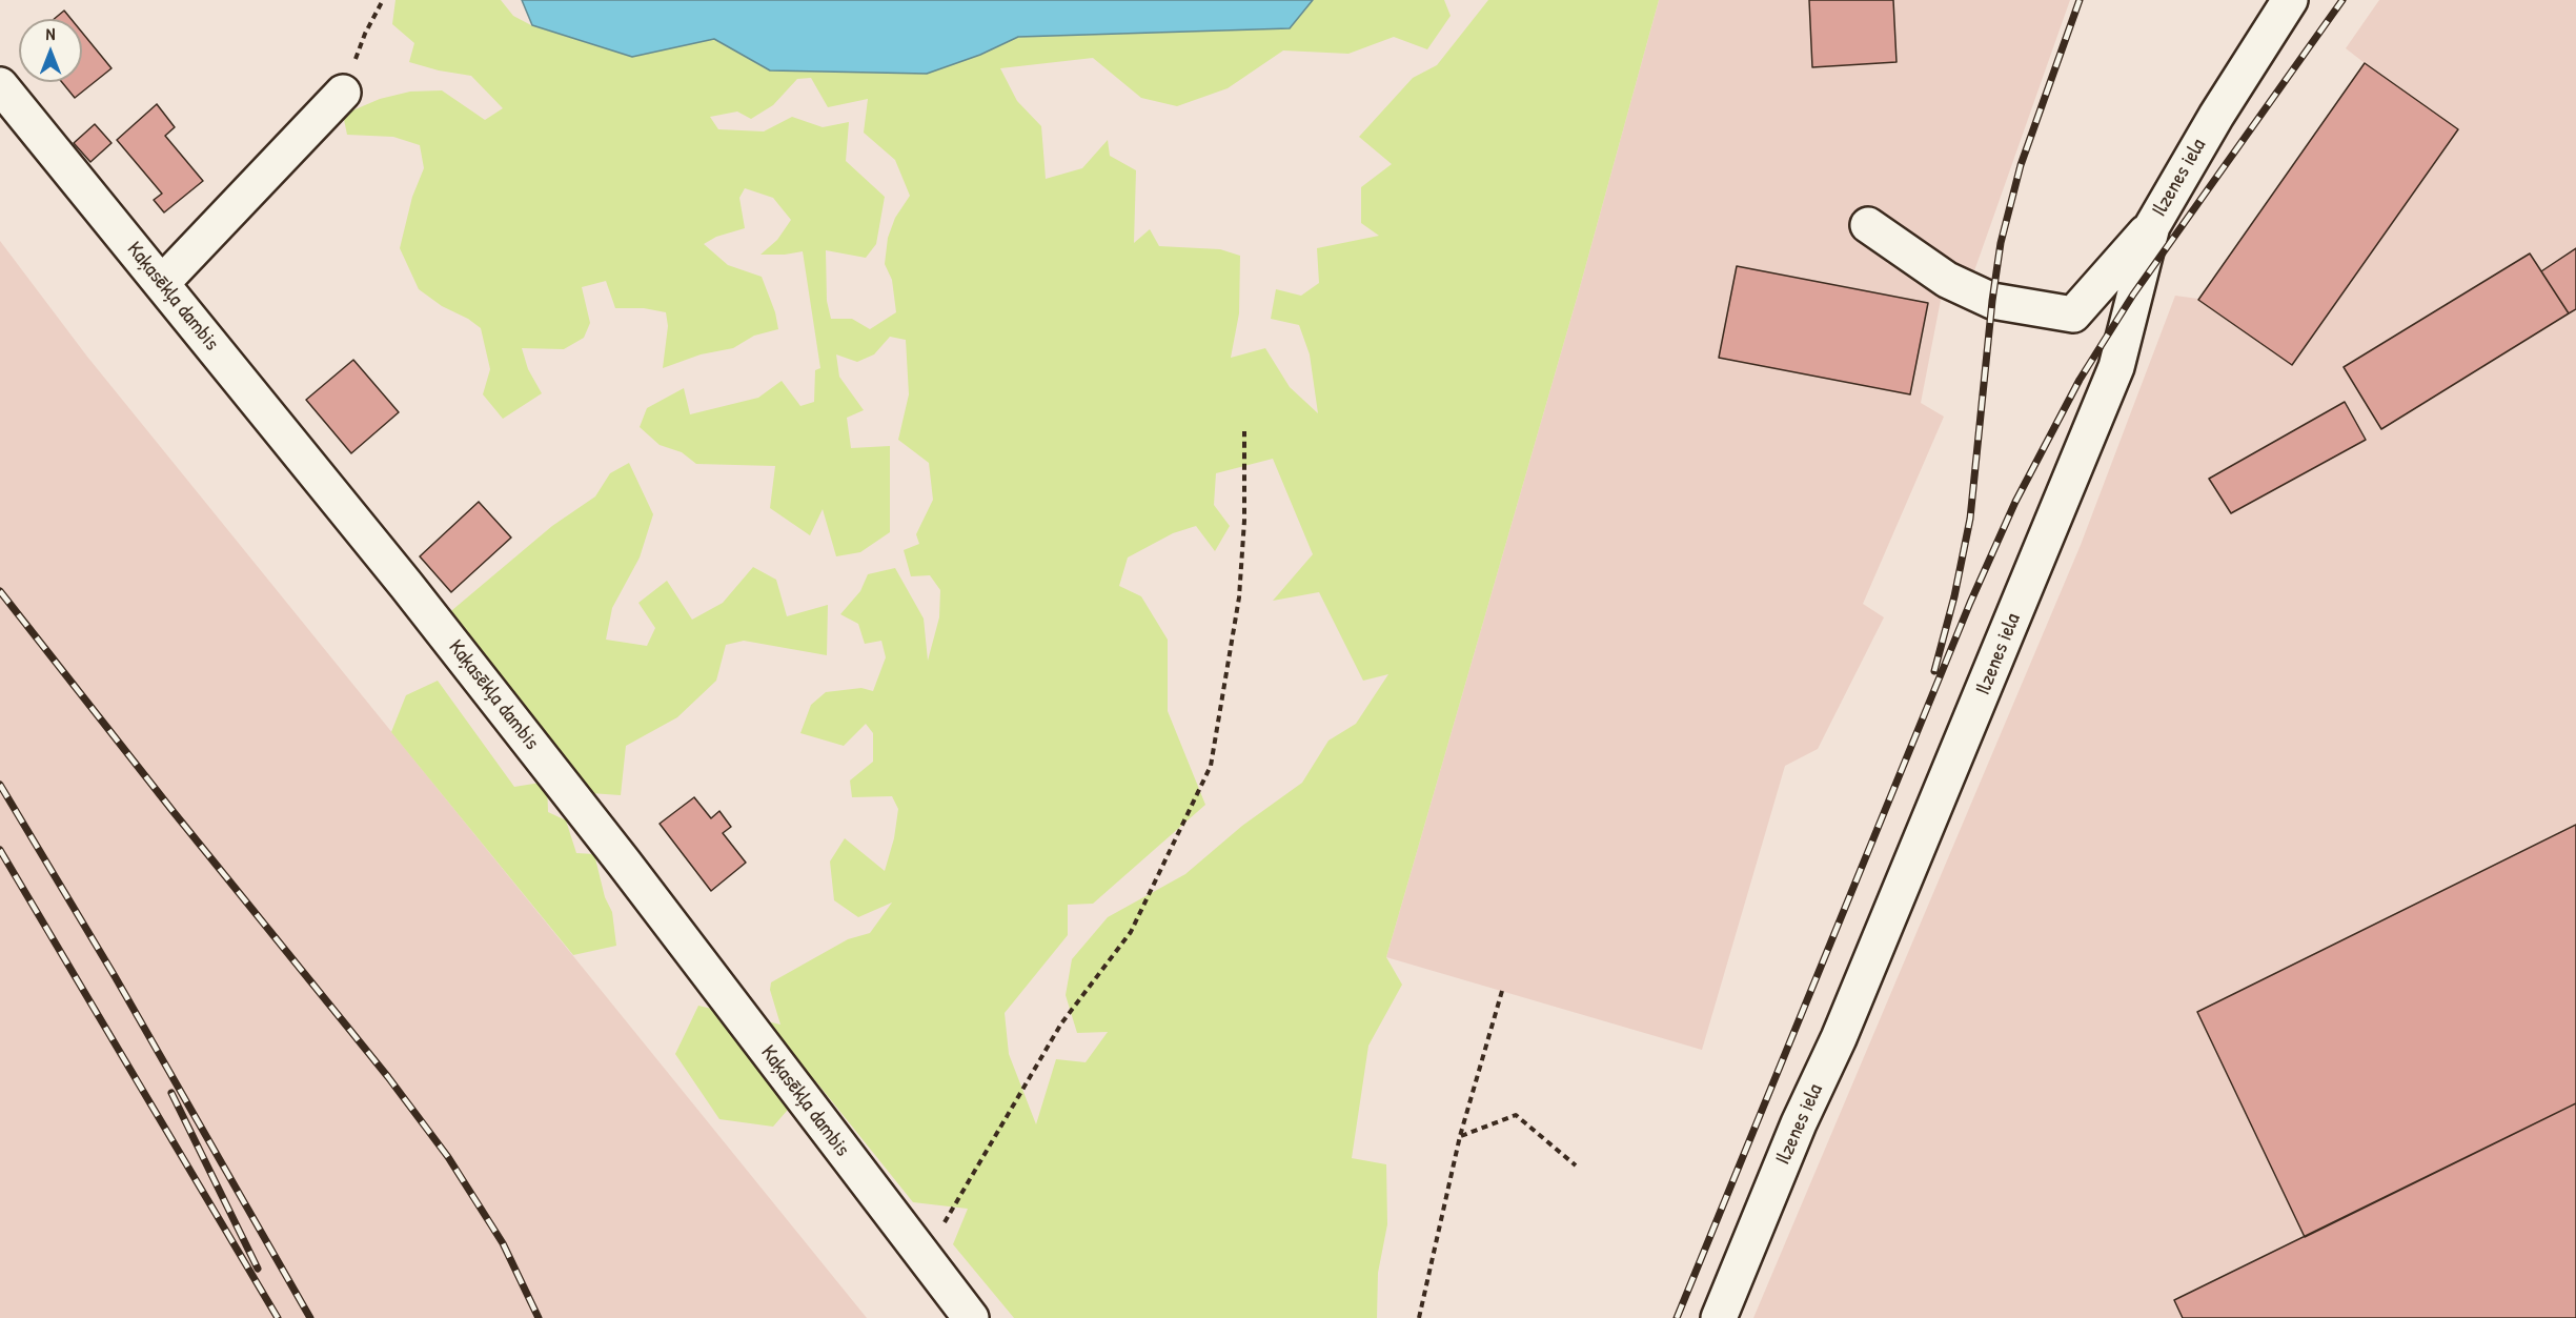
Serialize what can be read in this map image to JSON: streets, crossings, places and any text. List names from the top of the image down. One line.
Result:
{"streets":{"street":["Ilzenes iela","Kaķasēkļa dambis"]},"north":"top"}
